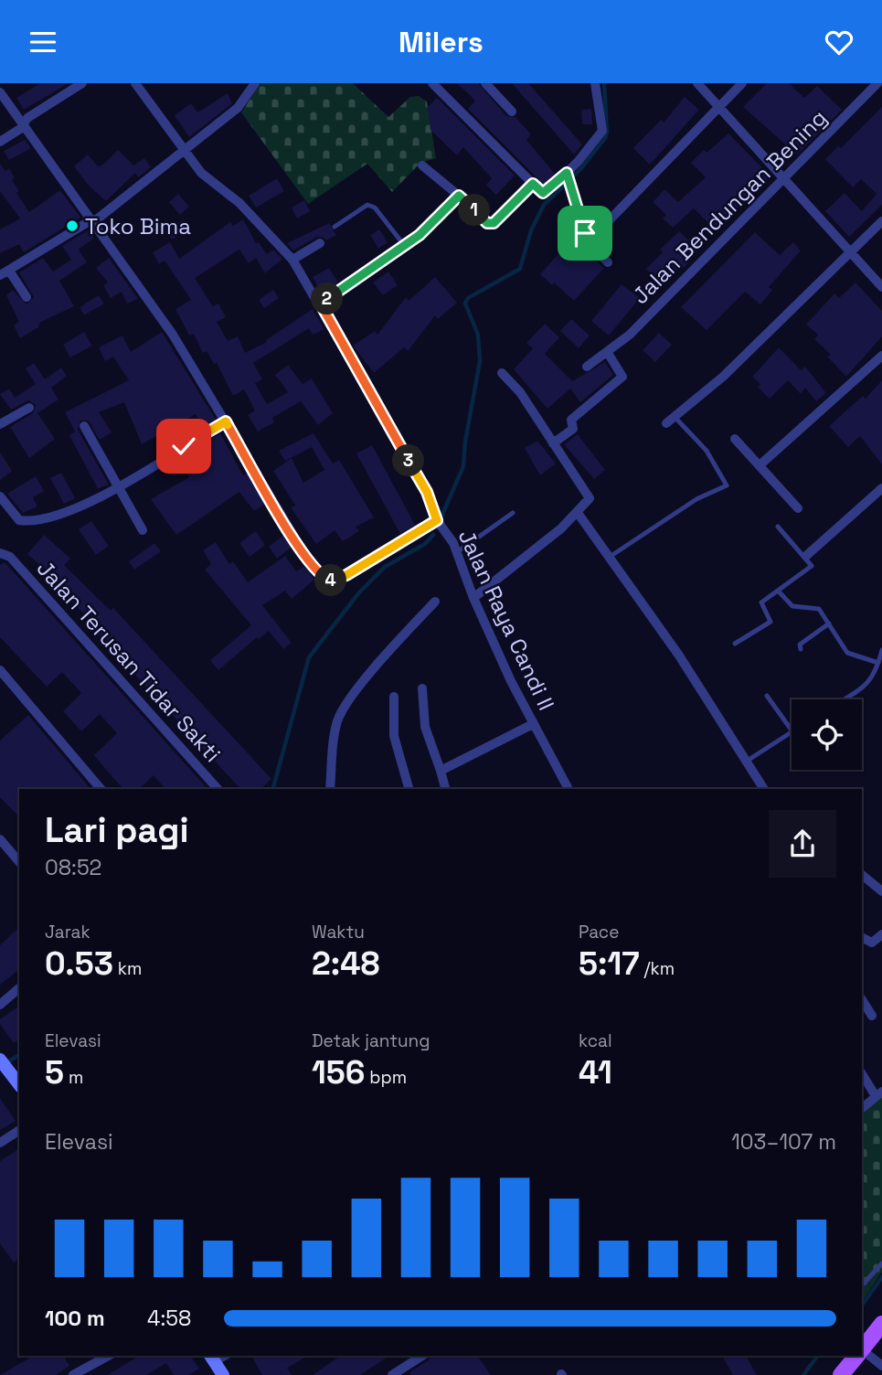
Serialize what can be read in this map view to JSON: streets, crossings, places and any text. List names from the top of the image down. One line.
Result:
{"streets":{"street":["Jalan Bendungan Bening","Jalan Raya Candi II","Jalan Terusan Tidar Sakti"]},"places":["Toko Bima"],"page":{"header":"Milers","pins":["1","2","3","4"],"heading":["Lari pagi","08:52"],"stats":[["Jarak","0.53 km"],["Waktu","2:48"],["Pace","5:17 /km"],["Elevasi","5 m"],["Detak jantung","156 bpm"],["kcal","41"]],"chart":["Elevasi","103–107 m"],"list":[{"name":"100 m","note":"4:58"}]}}
